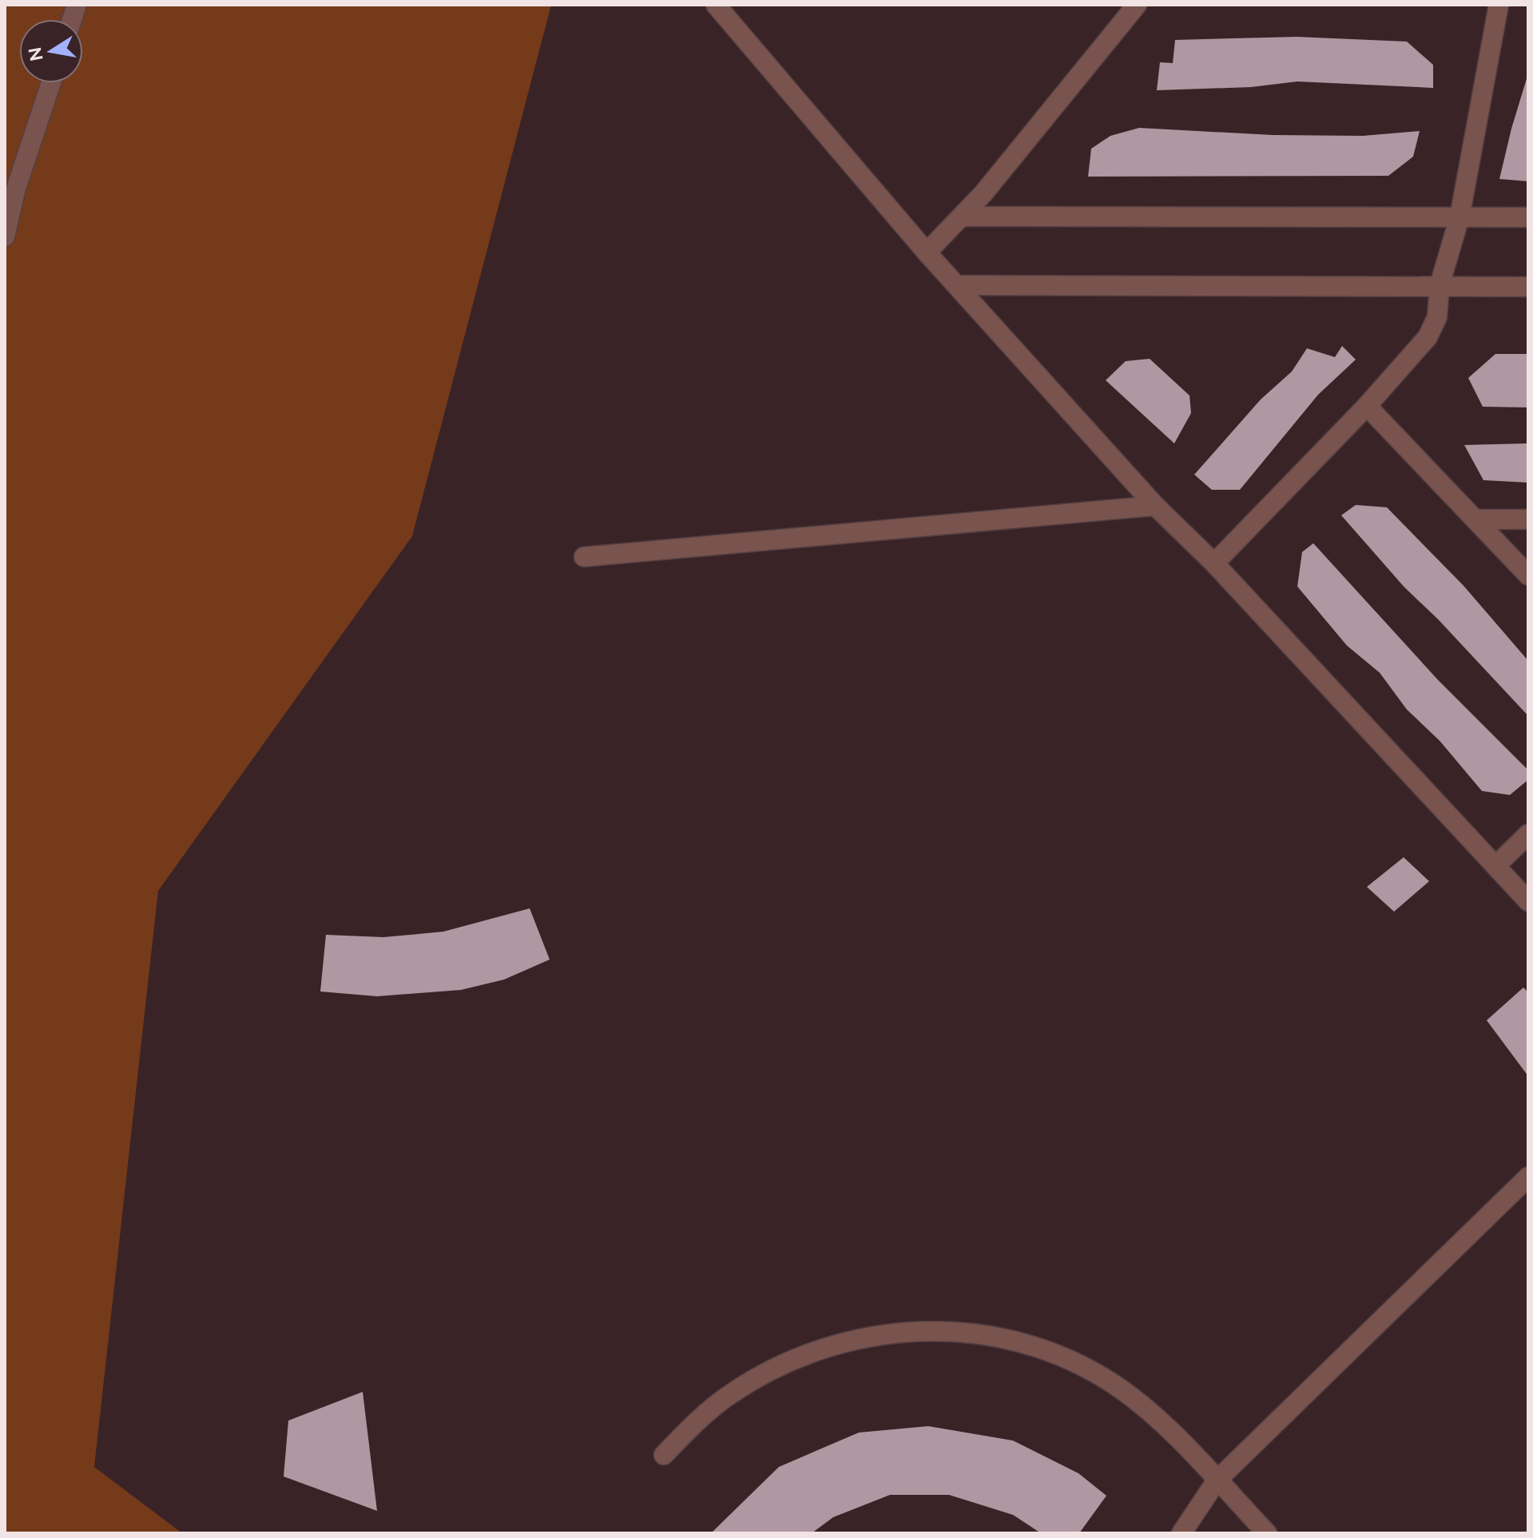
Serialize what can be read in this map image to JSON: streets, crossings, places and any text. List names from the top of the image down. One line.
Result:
{"north":"left"}
